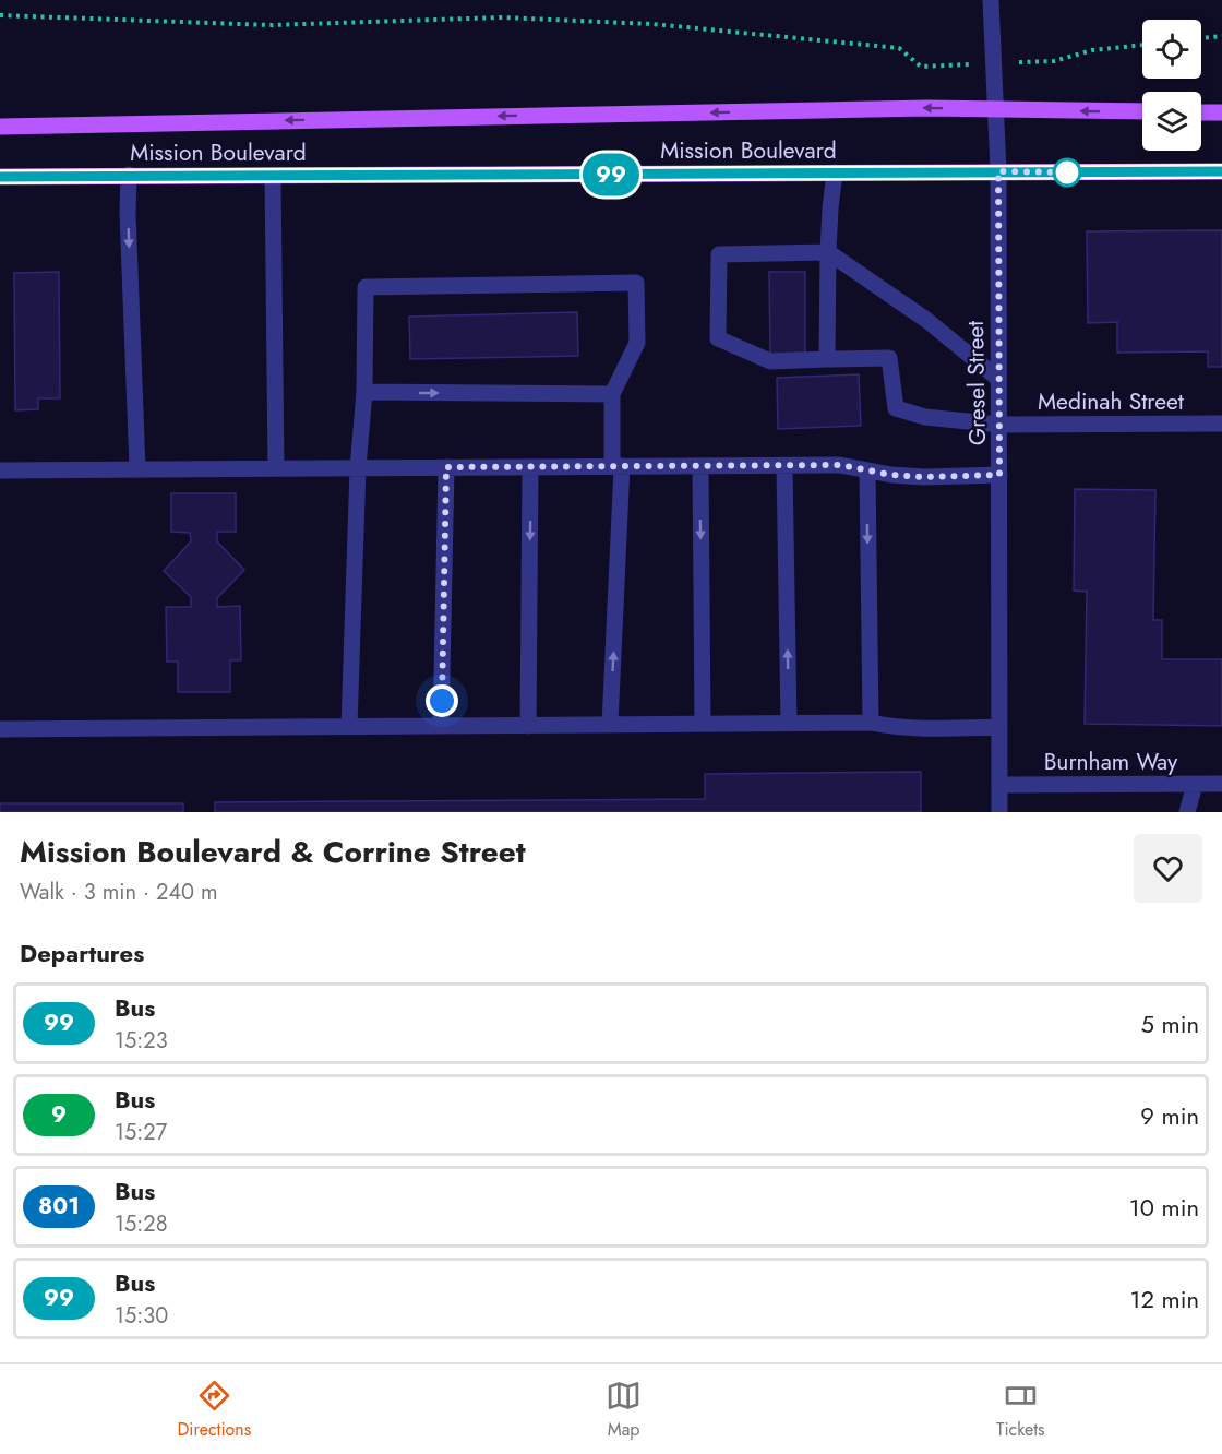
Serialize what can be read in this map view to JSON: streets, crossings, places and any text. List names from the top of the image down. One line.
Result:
{"streets":{"main road":["Mission Boulevard"],"street":["Gresel Street","Medinah Street","Burnham Way"]},"crossings":[["Mission Boulevard","Gresel Street"],["Gresel Street","Medinah Street"],["Gresel Street","Burnham Way"]],"lines":["bus line 99"],"page":{"on_map":"99","heading":[["Mission Boulevard & Corrine Street","Walk · 3 min · 240 m"],"Departures"],"list":[{"mark":"99","name":"Bus","note":"15:23","value":"5 min"},{"mark":"9","name":"Bus","note":"15:27","value":"9 min"},{"mark":"801","name":"Bus","note":"15:28","value":"10 min"},{"mark":"99","name":"Bus","note":"15:30","value":"12 min"}],"tabs":["Directions","Map","Tickets"]}}
